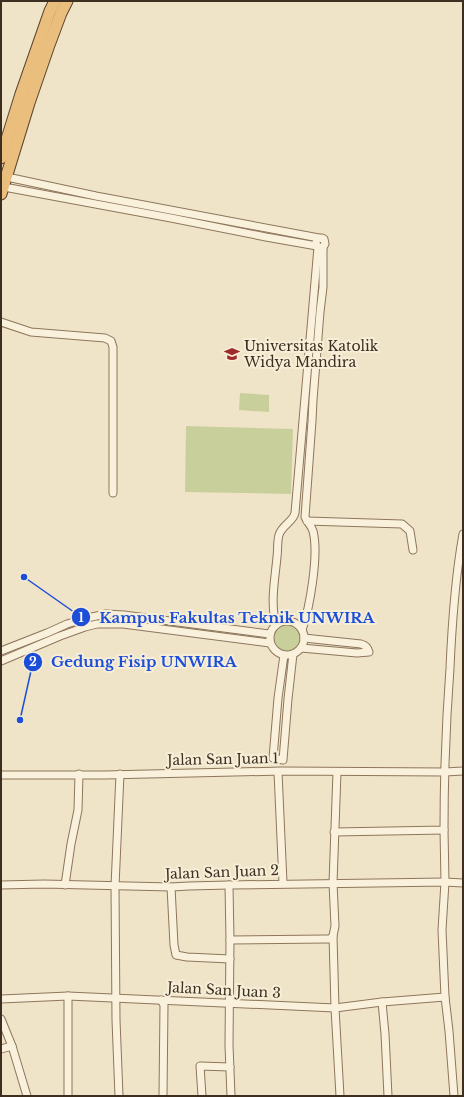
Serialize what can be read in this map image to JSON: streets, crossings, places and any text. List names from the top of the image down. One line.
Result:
{"streets":{"street":["Jalan San Juan 1","Jalan San Juan 2","Jalan San Juan 3"]},"places":{"school or university":["Universitas Katolik Widya Mandira"],"other":["Kampus Fakultas Teknik UNWIRA","Gedung Fisip UNWIRA"]}}
